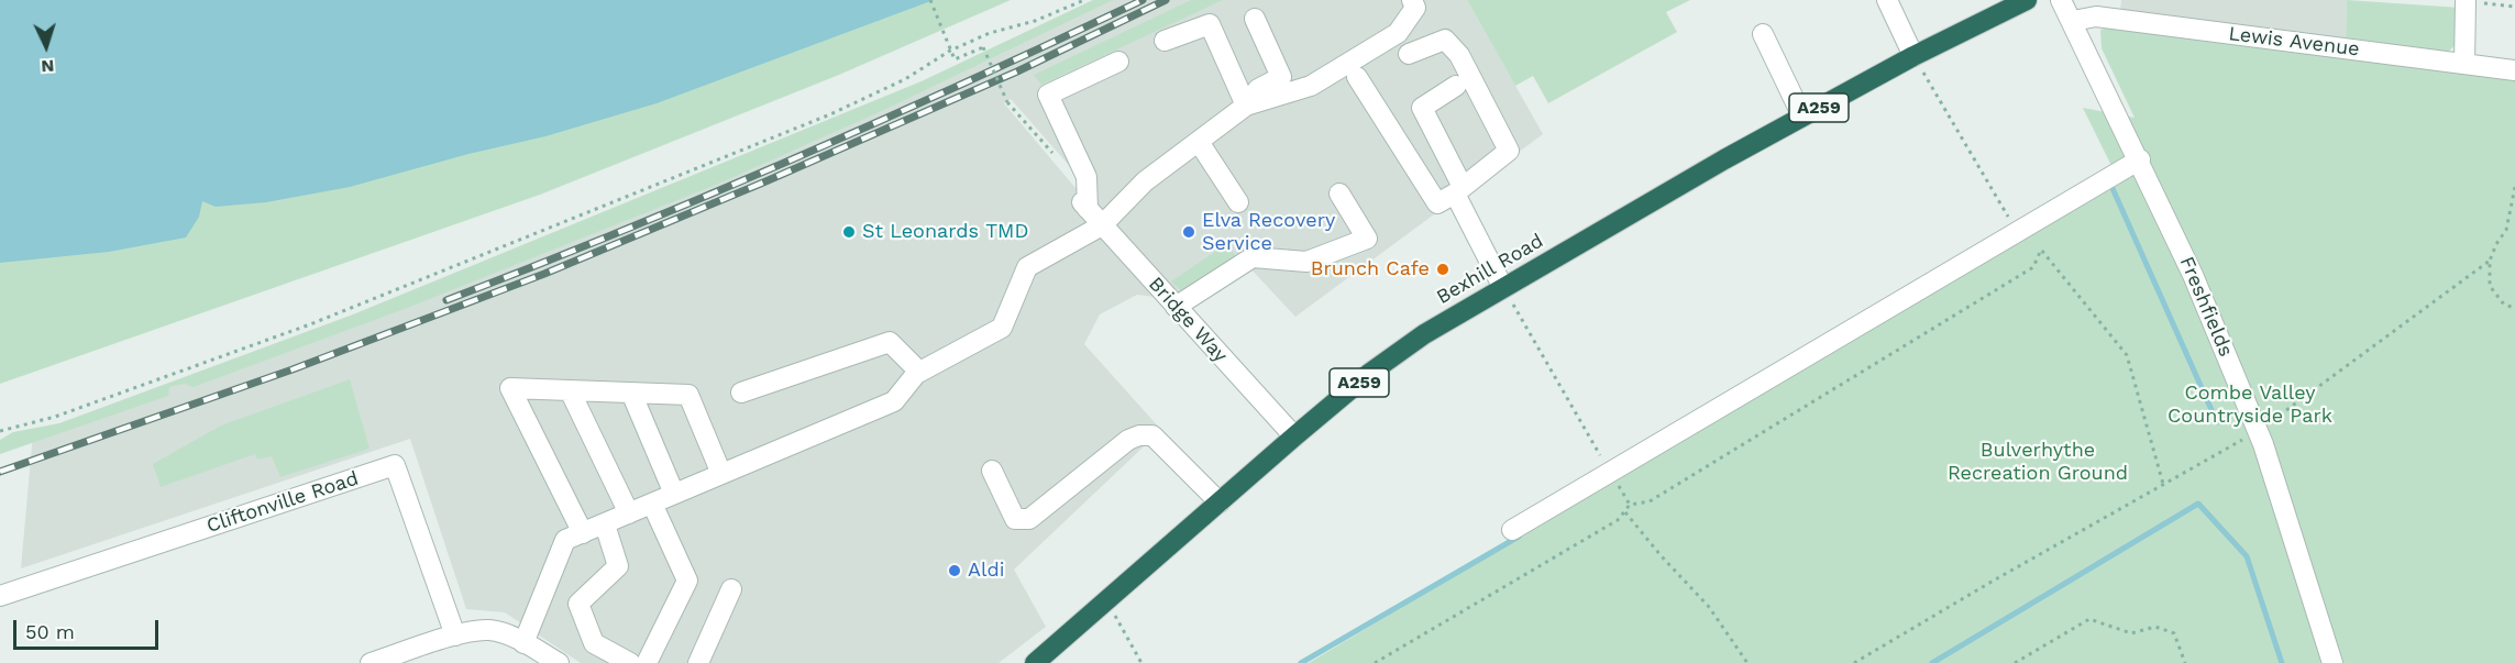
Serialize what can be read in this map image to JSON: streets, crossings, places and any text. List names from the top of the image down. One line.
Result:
{"streets":{"highway":["A259","Bexhill Road"],"street":["Lewis Avenue","Freshfields","Bridge Way","Cliftonville Road"]},"crossings":[["Lewis Avenue","Freshfields"],["Bexhill Road","Bridge Way"]],"parks":["Combe Valley Countryside Park","Bulverhythe Recreation Ground"],"places":["St Leonards TMD","Elva Recovery Service","Brunch Cafe","Aldi"],"scale_bar":"50 m","north":"bottom"}
